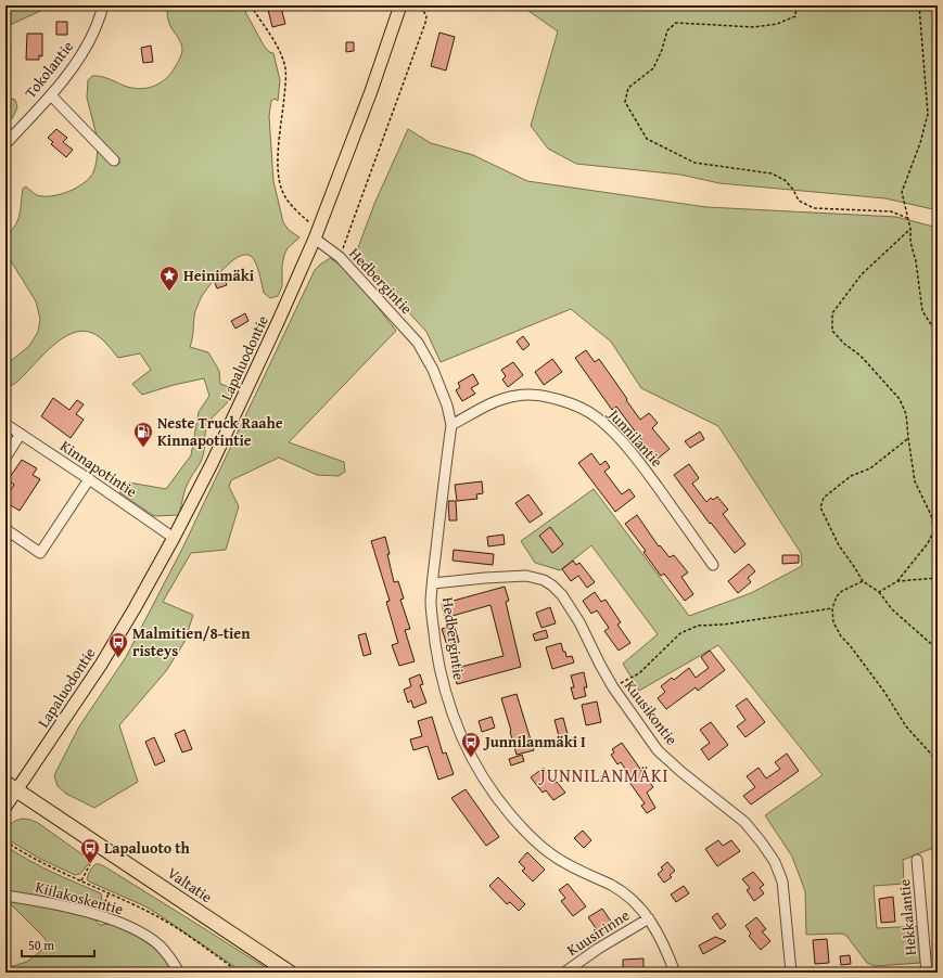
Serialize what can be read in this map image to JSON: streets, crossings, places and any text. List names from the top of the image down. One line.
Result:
{"streets":{"highway":["Valtatie"],"main road":["Lapaluodontie"],"street":["Tokolantie","Hedbergintie","Junnilantie","Kinnapotintie","Kuusikontie","Kiilakoskentie","Hekkalantie","Kuusirinne"]},"crossings":[["Hedbergintie","Lapaluodontie"],["Hedbergintie","Junnilantie"],["Hedbergintie","Kuusikontie"],["Hedbergintie","Kuusirinne"],["Lapaluodontie","Kinnapotintie"],["Lapaluodontie","Valtatie"]],"districts":["JUNNILANMÄKI"],"places":{"place":["Heinimäki"],"fuel station":["Neste Truck Raahe Kinnapotintie"],"bus stop":["Malmitien/8-tien risteys","Junnilanmäki I","Lapaluoto th"]},"scale_bar":"50 m"}
